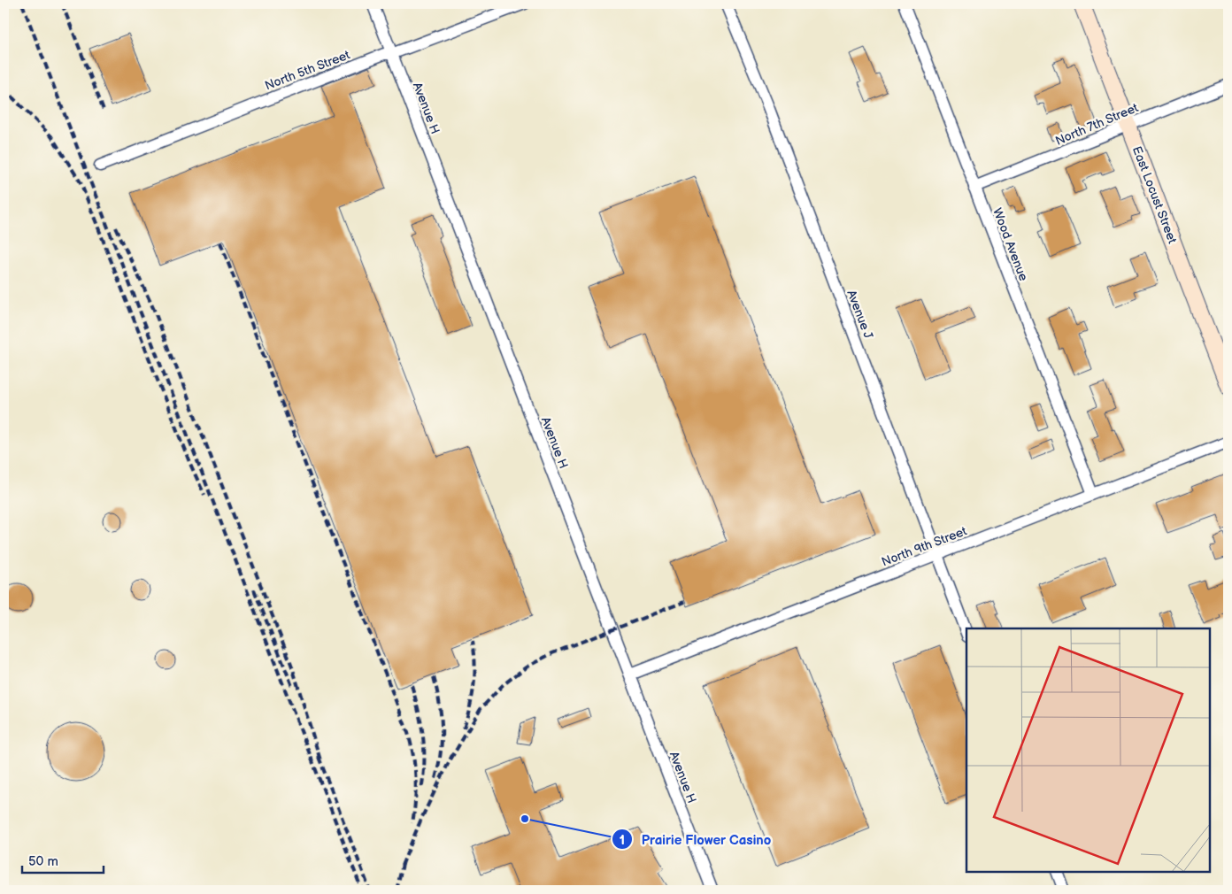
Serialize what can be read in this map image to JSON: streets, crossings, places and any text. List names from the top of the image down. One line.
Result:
{"streets":{"main road":["East Locust Street"],"street":["North 5th Street","Avenue H","North 7th Street","Wood Avenue","Avenue J","North 9th Street"]},"crossings":[["North 5th Street","Avenue H"],["Avenue H","North 9th Street"],["North 7th Street","East Locust Street"],["North 7th Street","Wood Avenue"],["Wood Avenue","North 9th Street"],["Avenue J","North 9th Street"]],"places":["Prairie Flower Casino"],"scale_bar":"50 m"}
